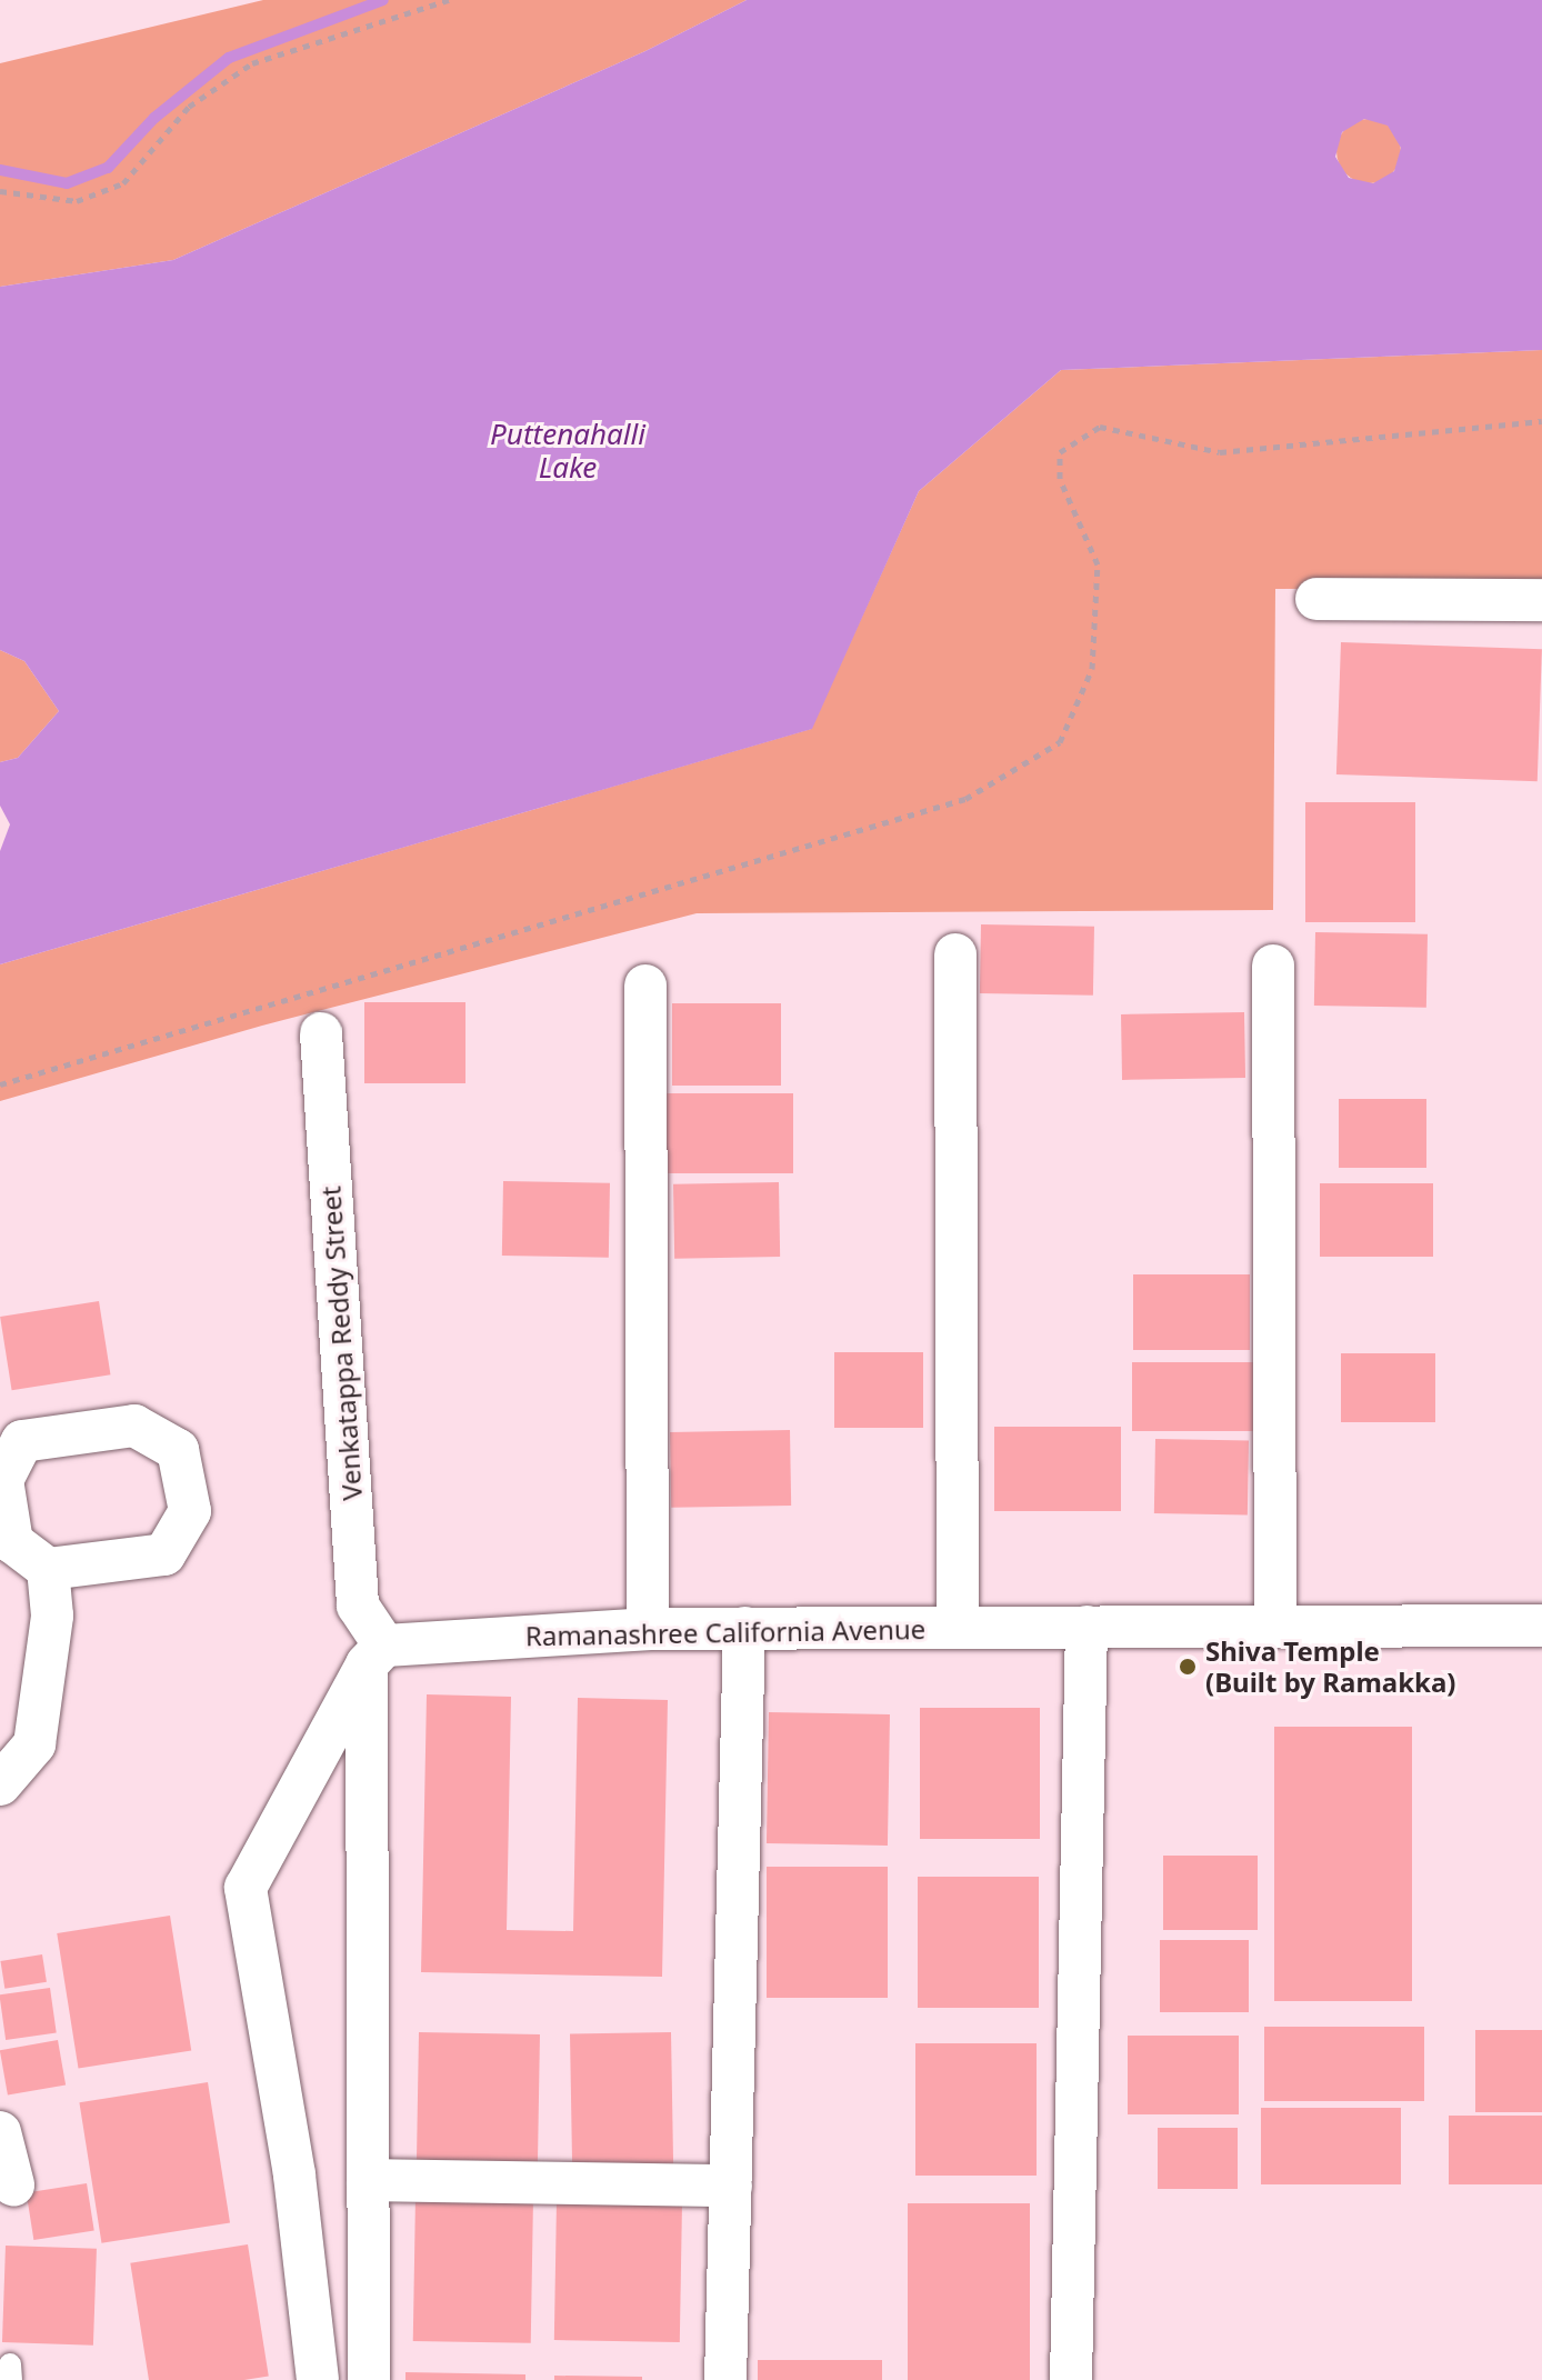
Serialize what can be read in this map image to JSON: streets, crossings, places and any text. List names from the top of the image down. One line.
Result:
{"streets":{"street":["Venkatappa Reddy Street","Ramanashree California Avenue"]},"crossings":[["Venkatappa Reddy Street","Ramanashree California Avenue"]],"water":["Puttenahalli Lake"],"places":["Shiva Temple (Built by Ramakka)"]}
